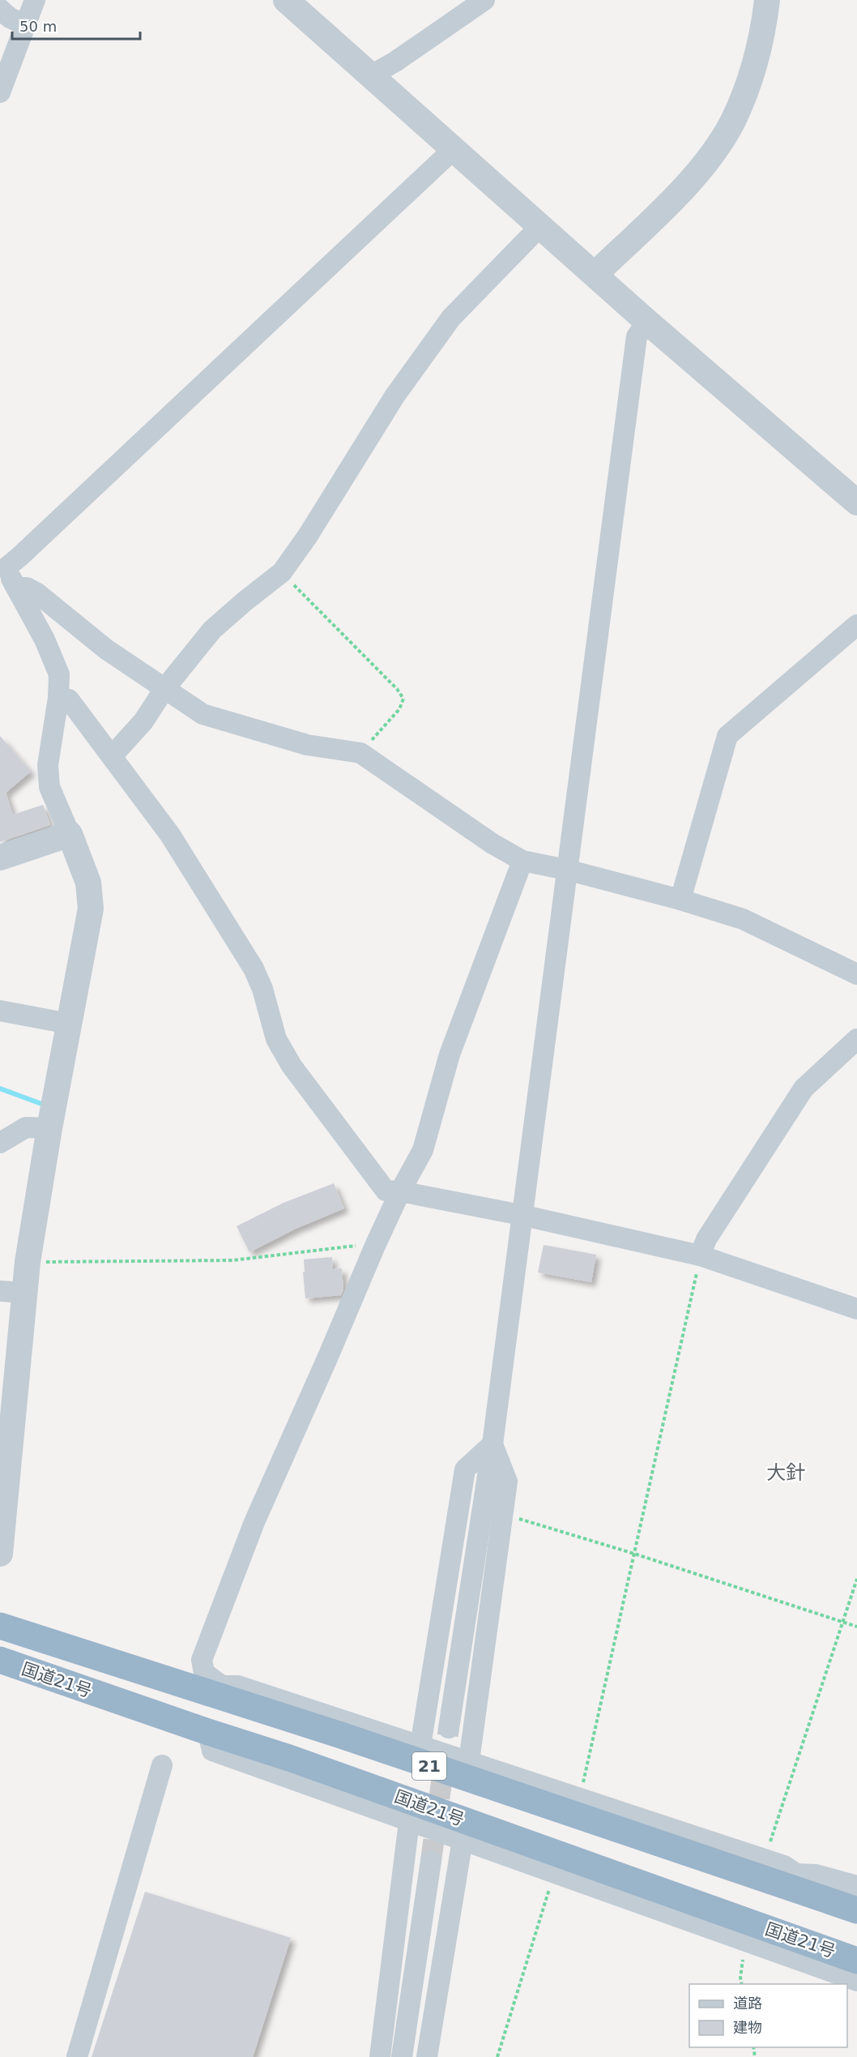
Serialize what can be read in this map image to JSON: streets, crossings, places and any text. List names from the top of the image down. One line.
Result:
{"streets":{"highway":["国道21号","21"]},"districts":["大針"],"legend":["道路","建物"],"scale_bar":"50 m"}
